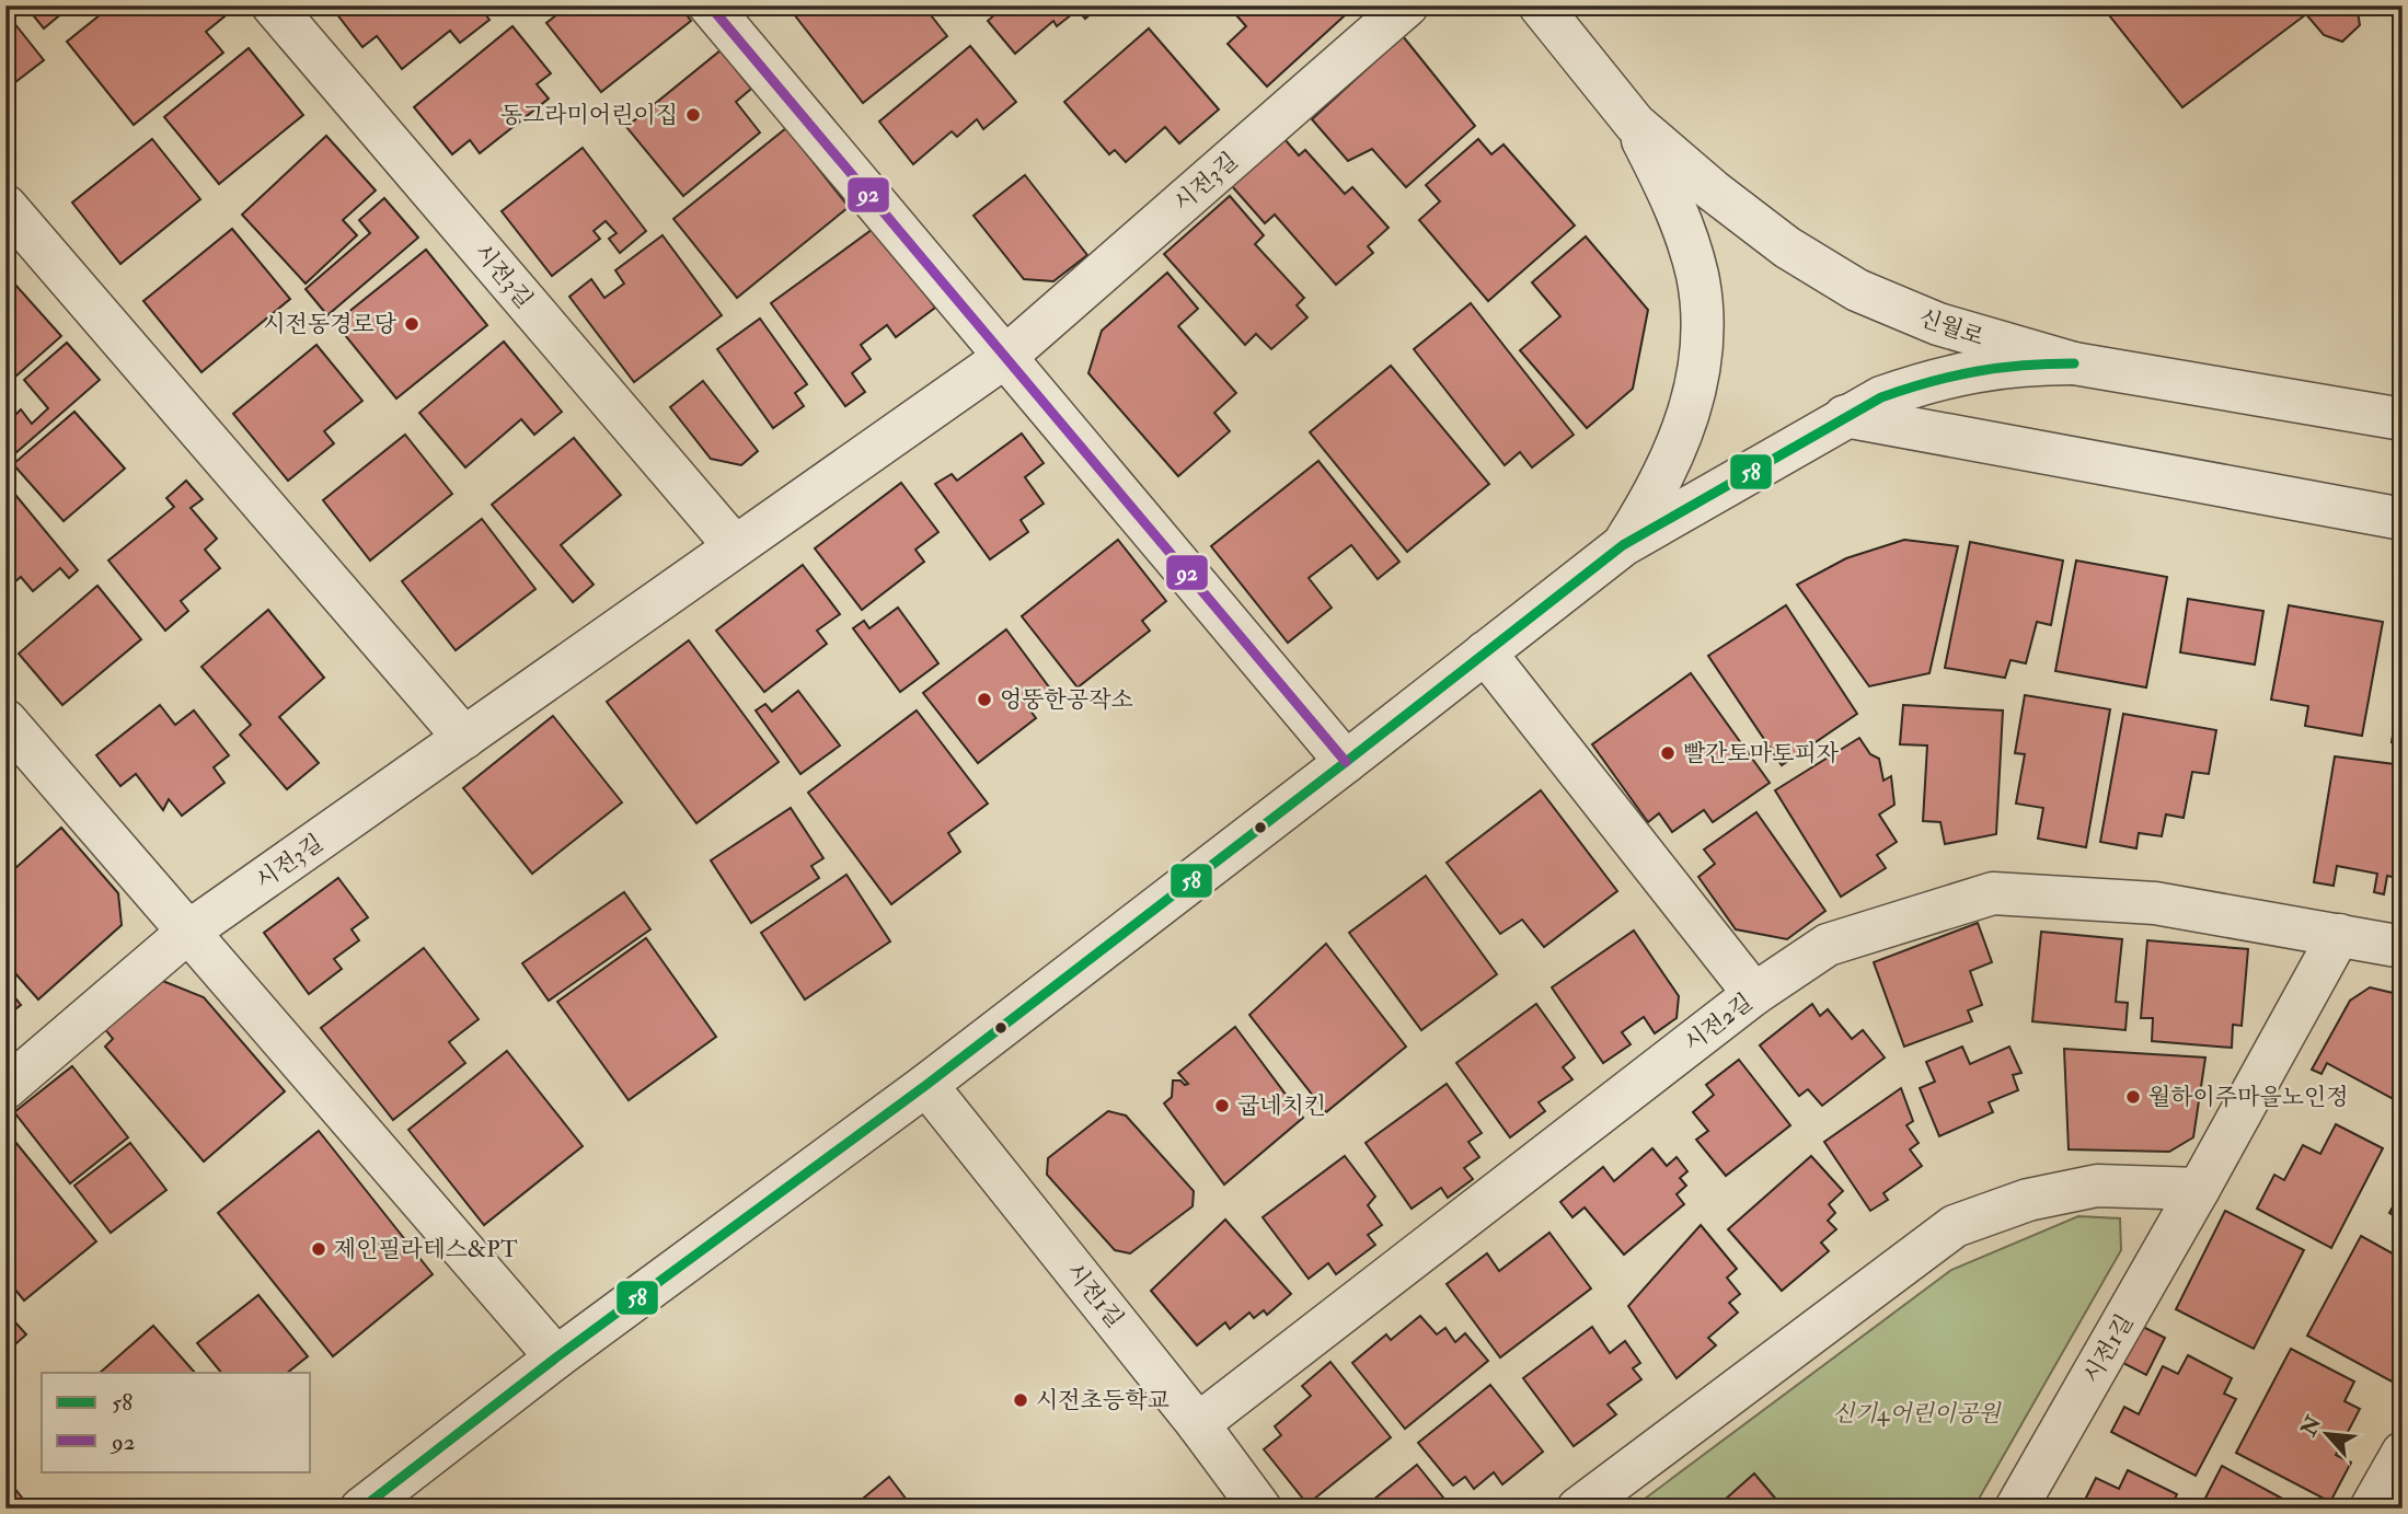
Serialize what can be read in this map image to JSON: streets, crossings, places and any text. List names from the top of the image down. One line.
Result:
{"streets":{"street":["시전3길","신월로","시전2길","시전1길"]},"crossings":[["시전2길","시전1길"]],"parks":["신기4어린이공원"],"places":["동그라미어린이집","시전동경로당","엉뚱한공작소","빨간토마토피자","월하이주마을노인정","굽네치킨","제인필라테스&PT","시전초등학교"],"lines":["transit line 92","transit line 58"],"legend":["58","92"],"north":"top left"}
